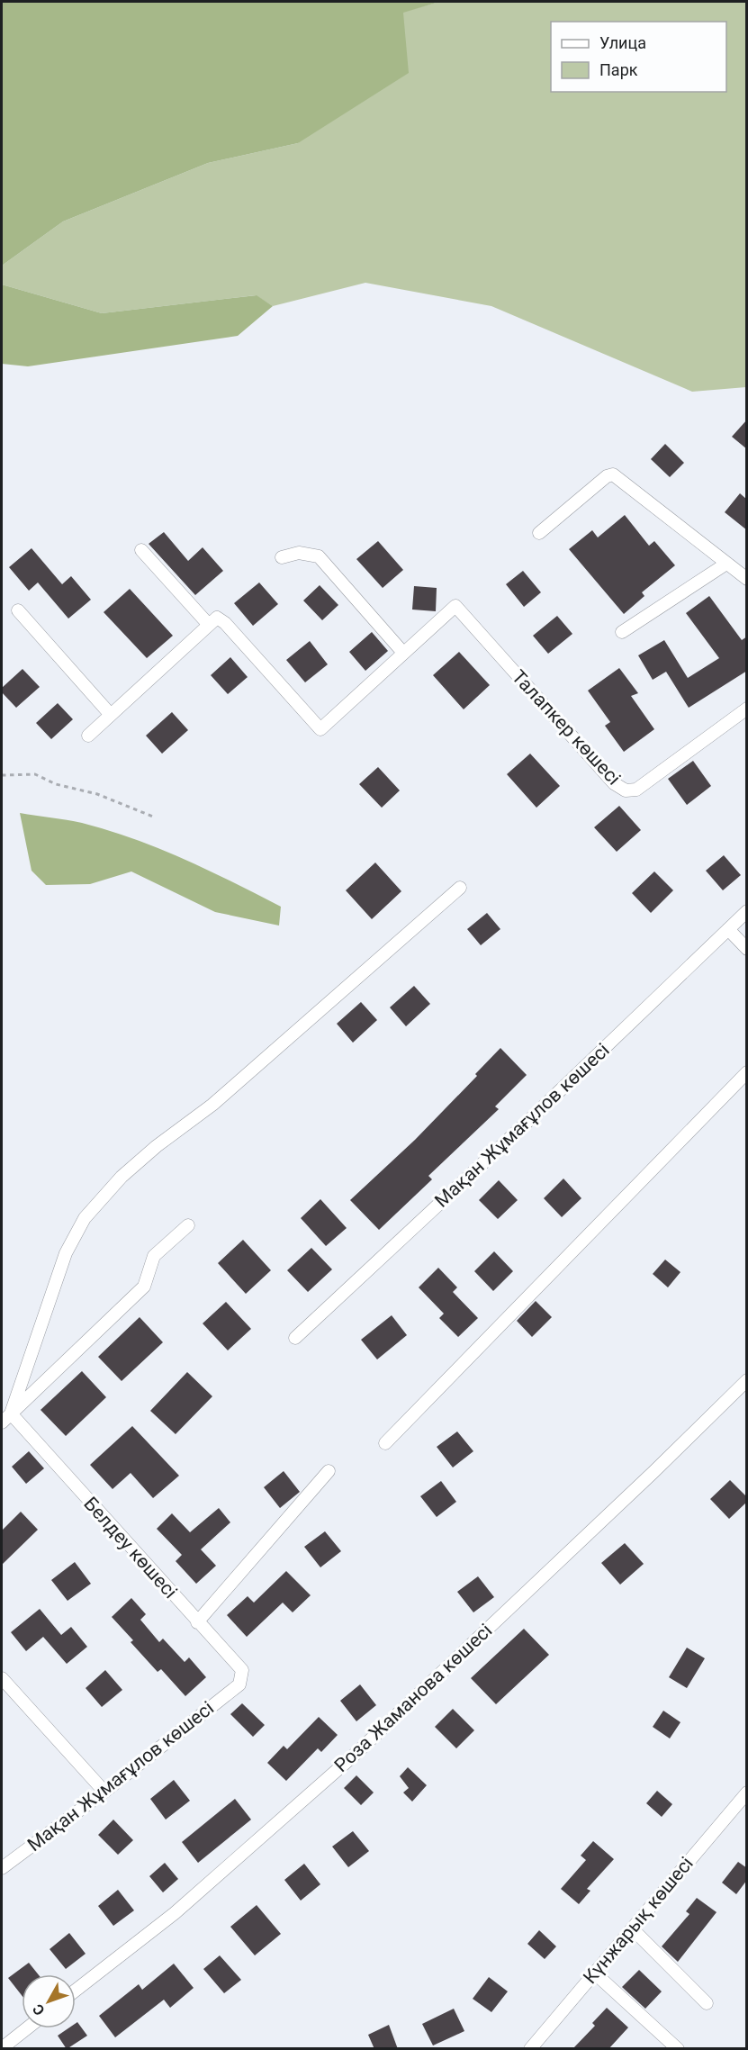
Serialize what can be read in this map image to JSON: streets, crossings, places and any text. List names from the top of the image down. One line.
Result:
{"streets":{"street":["Талапкер көшесі","Мақан Жұмағұлов көшесі","Белдеу көшесі","Роза Жаманова көшесі","Күнжарық көшесі"]},"crossings":[["Мақан Жұмағұлов көшесі","Белдеу көшесі"]],"legend":["Улица","Парк"],"north":"bottom left"}
